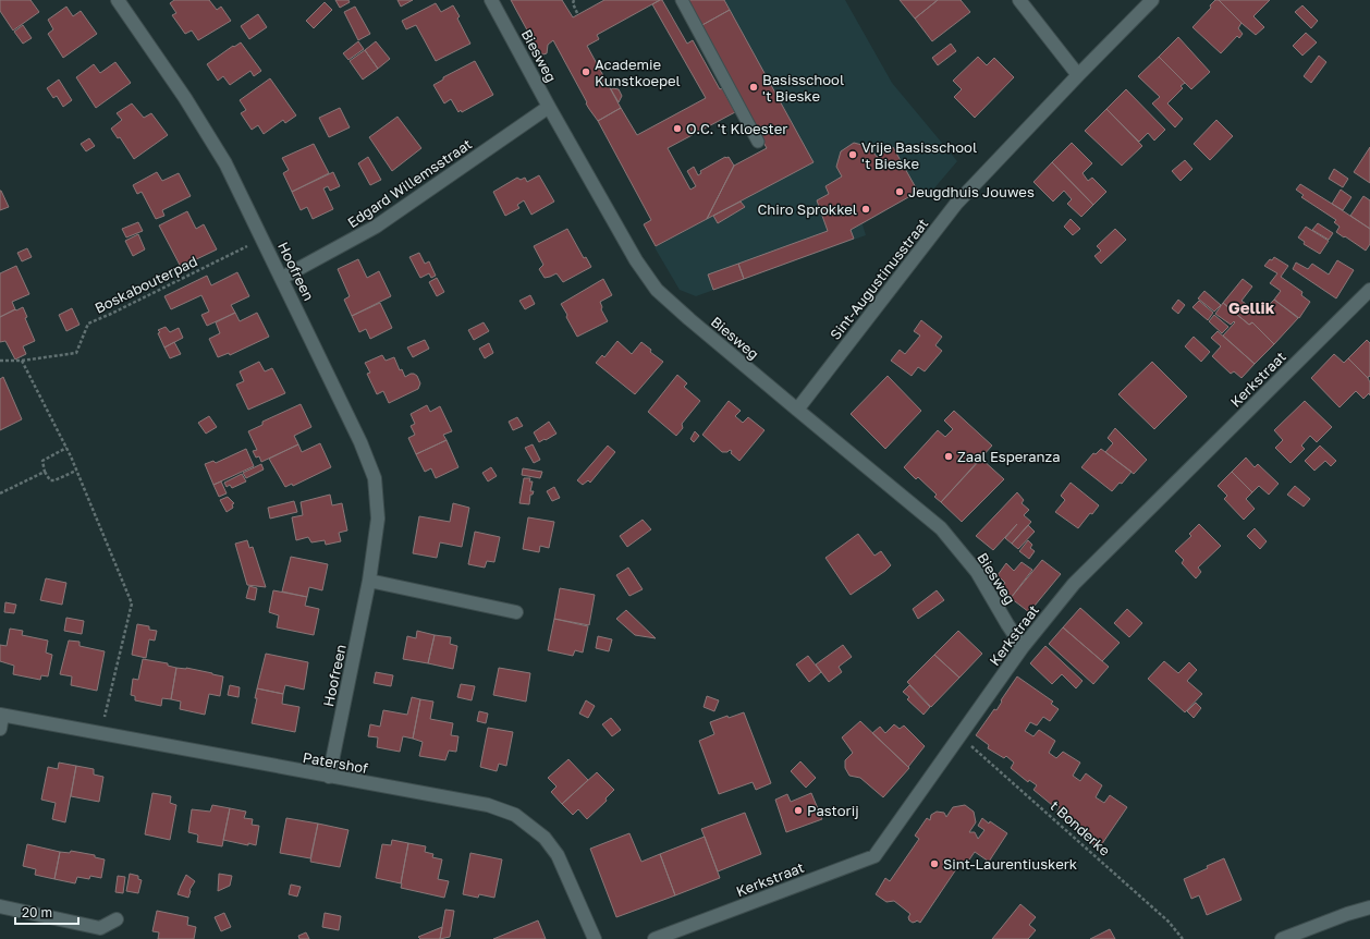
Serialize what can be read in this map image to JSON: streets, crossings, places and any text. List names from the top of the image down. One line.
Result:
{"streets":{"street":["Biesweg","Edgard Willemsstraat","Hoofreen","Sint-Augustinusstraat","Kerkstraat","Patershof"],"path":["Boskabouterpad","t Bonderke"]},"crossings":[["Biesweg","Edgard Willemsstraat"],["Biesweg","Sint-Augustinusstraat"],["Biesweg","Kerkstraat"],["Edgard Willemsstraat","Hoofreen"],["Hoofreen","Boskabouterpad"],["Hoofreen","Patershof"],["Kerkstraat","t Bonderke"]],"districts":["Gellik"],"places":["Academie Kunstkoepel","Basisschool 't Bieske","O.C. 't Kloester","Vrije Basisschool 't Bieske","Jeugdhuis Jouwes","Chiro Sprokkel","Zaal Esperanza","Pastorij","Sint-Laurentiuskerk"],"scale_bar":"20 m"}
